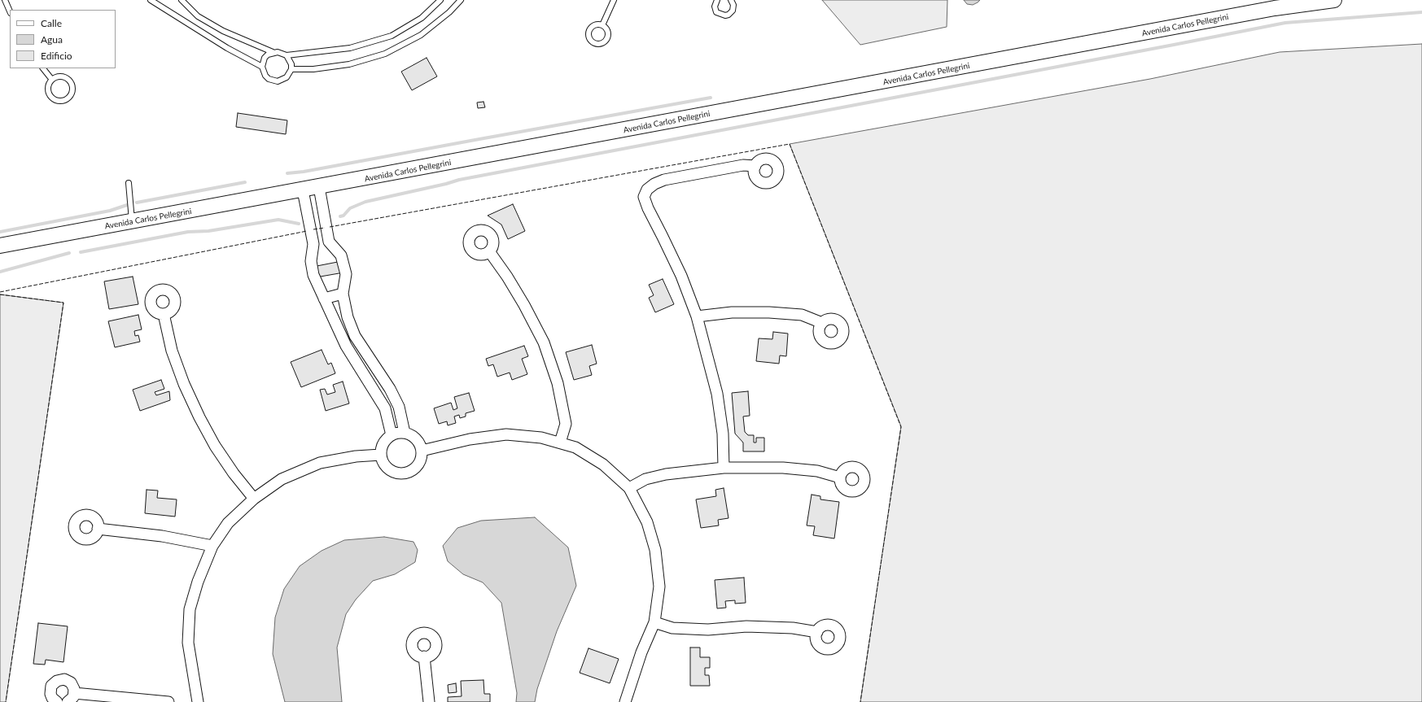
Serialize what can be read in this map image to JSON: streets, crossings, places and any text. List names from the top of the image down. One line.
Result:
{"streets":{"main road":["Avenida Carlos Pellegrini"]},"legend":["Calle","Agua","Edificio"]}
